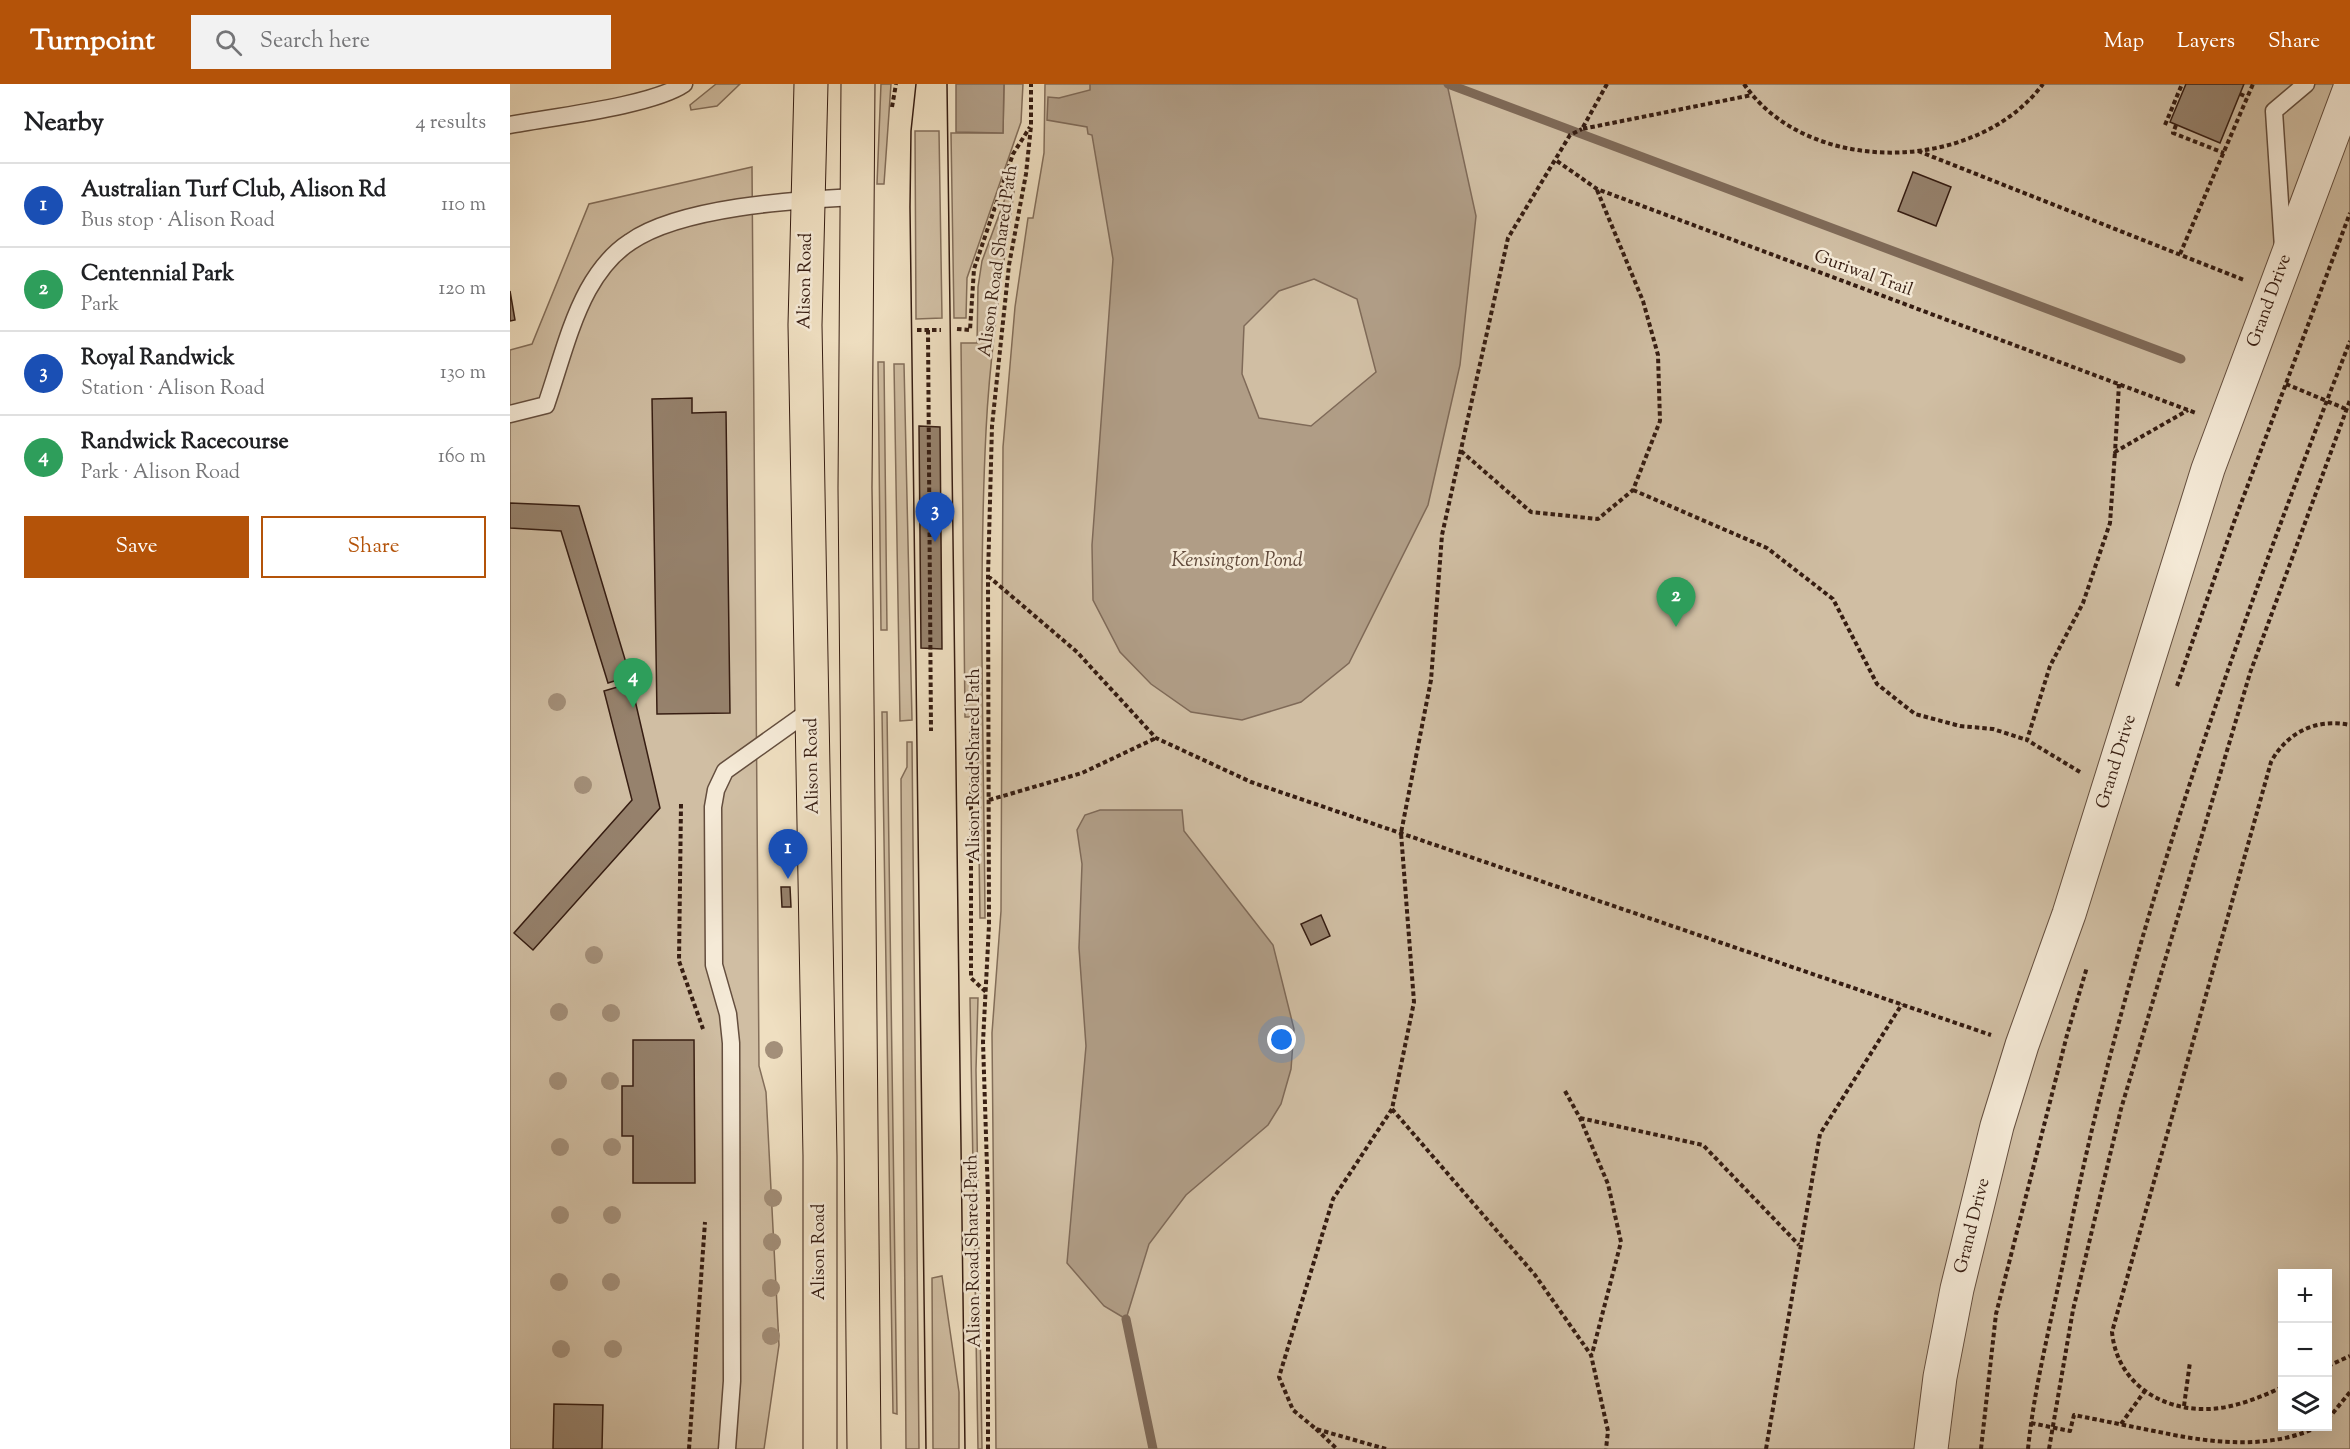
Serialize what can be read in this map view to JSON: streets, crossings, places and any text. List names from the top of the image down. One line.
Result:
{"streets":{"main road":["Alison Road"],"street":["Grand Drive"],"path":["Alison Road Shared Path","Guriwal Trail"]},"water":["Kensington Pond"],"page":{"header":"Turnpoint","search":"Search here","nav":["Map","Layers","Share"],"heading":["Nearby","4 results"],"list":[{"mark":"1","name":"Australian Turf Club, Alison Rd","note":"Bus stop · Alison Road","value":"110 m"},{"mark":"2","name":"Centennial Park","note":"Park","value":"120 m"},{"mark":"3","name":"Royal Randwick","note":"Station · Alison Road","value":"130 m"},{"mark":"4","name":"Randwick Racecourse","note":"Park · Alison Road","value":"160 m"}],"pins":["3","2","4","1"],"buttons":["Save","Share"],"map_buttons":["+","−"]}}
